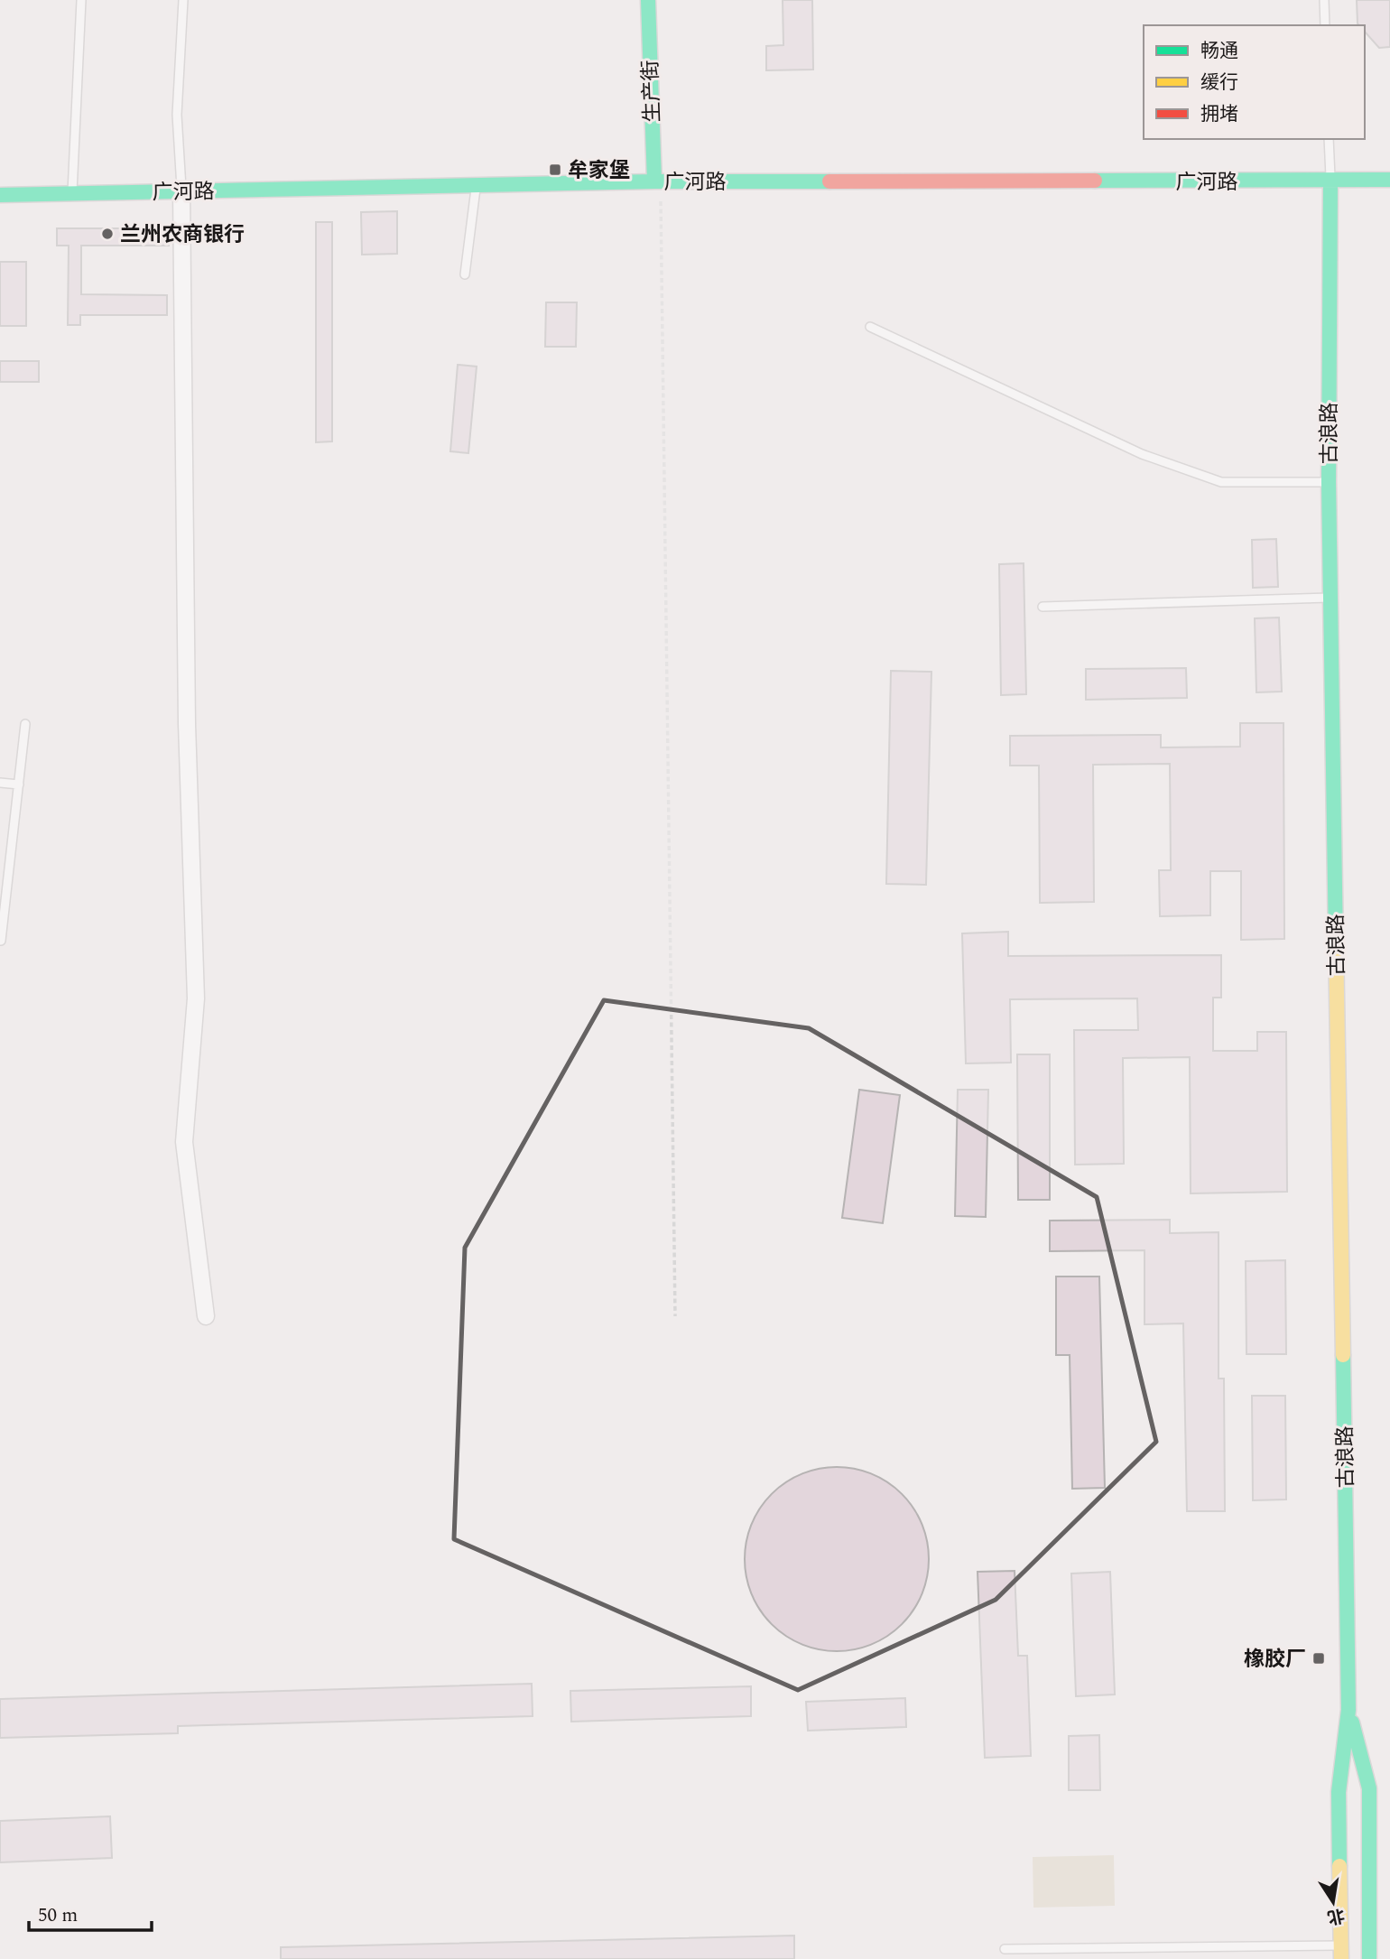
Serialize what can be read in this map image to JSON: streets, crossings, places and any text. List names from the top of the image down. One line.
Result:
{"streets":{"main road":["生产街","广河路","古浪路"]},"crossings":[["生产街","广河路"],["广河路","古浪路"]],"places":{"transit":["牟家堡","橡胶厂"],"other":["兰州农商银行"]},"legend":["畅通","缓行","拥堵"],"scale_bar":"50 m","north":"bottom"}
